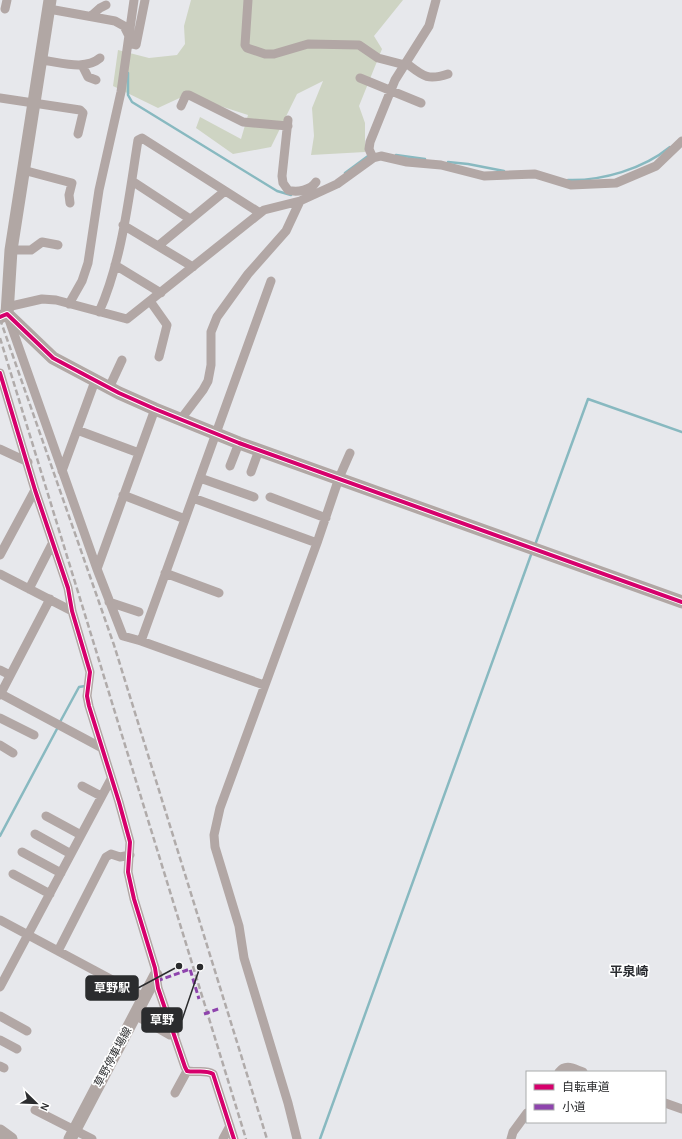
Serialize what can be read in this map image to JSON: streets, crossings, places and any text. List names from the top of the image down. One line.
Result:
{"streets":{"street":["草野停車場線"]},"districts":["平泉崎"],"places":["草野駅","草野"],"legend":["自転車道","小道"],"north":"bottom right"}
